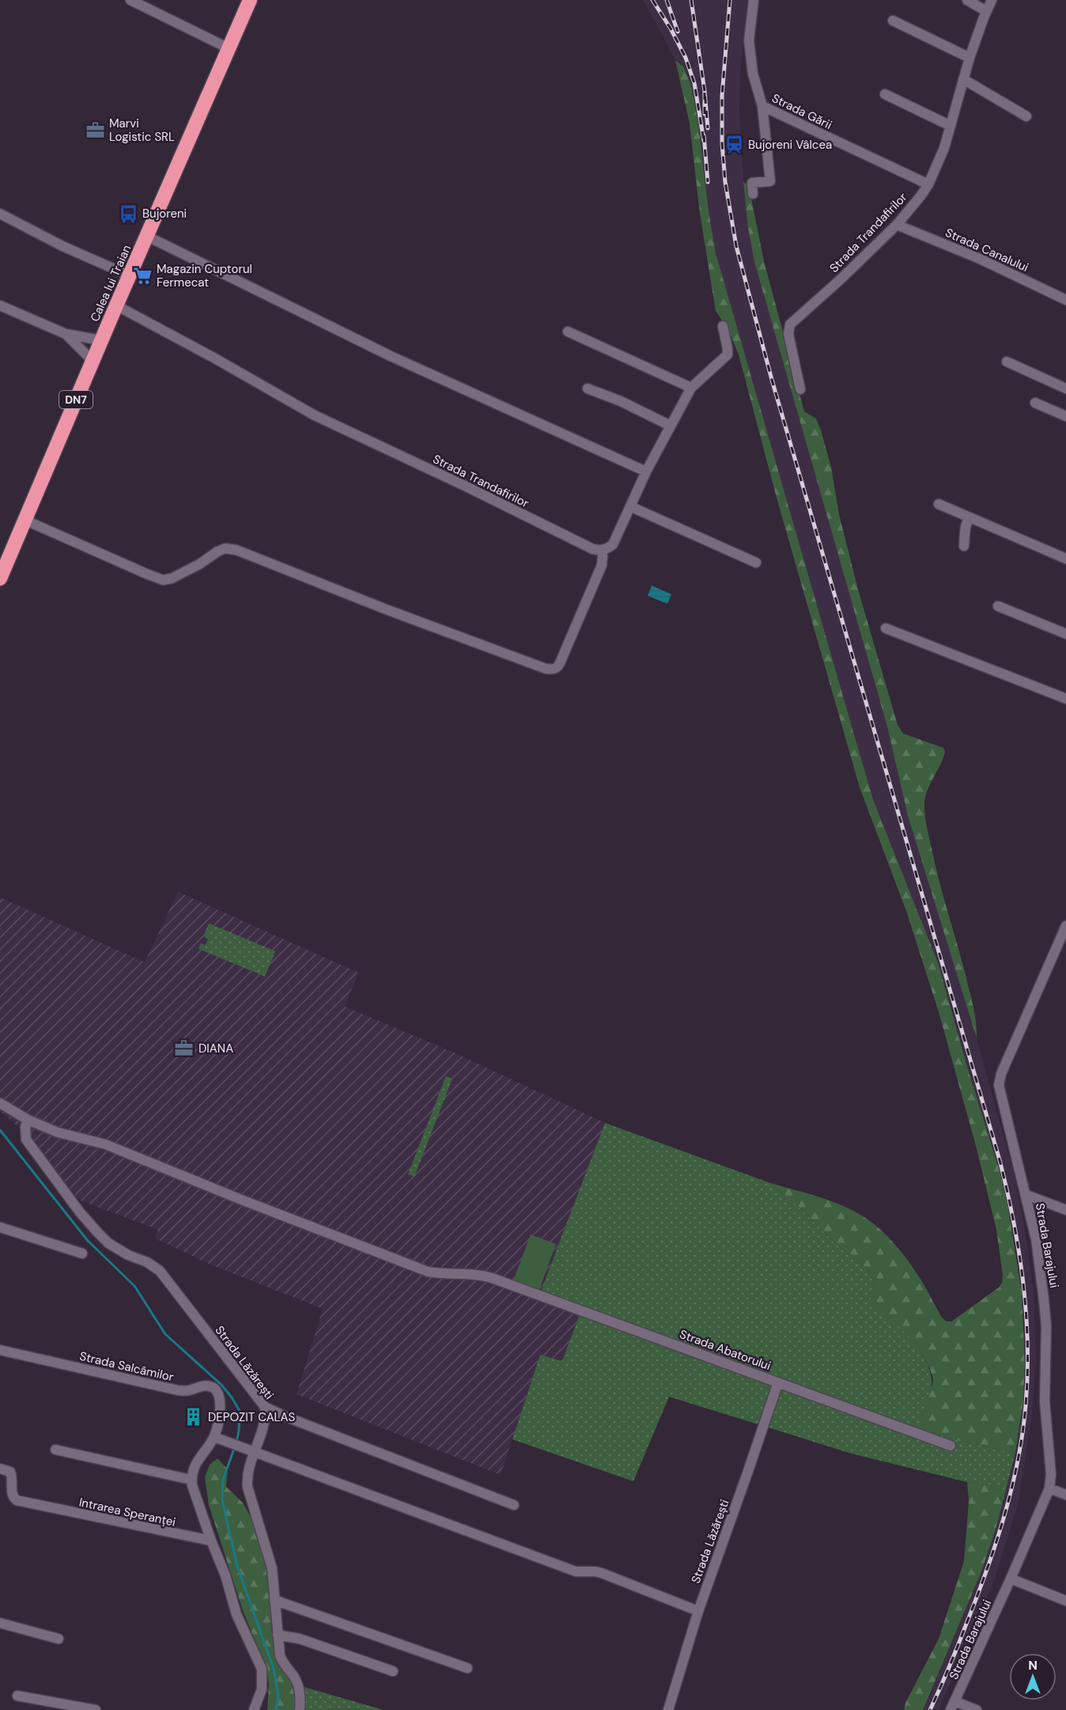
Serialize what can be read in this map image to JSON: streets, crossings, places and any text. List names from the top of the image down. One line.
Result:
{"streets":{"highway":["Calea lui Traian","DN7"],"street":["Strada Gării","Strada Trandafirilor","Strada Canalului","Strada Barajului","Strada Abatorului","Strada Lăzărești","Strada Salcâmilor","Intrarea Speranței"]},"crossings":[["Strada Gării","Strada Trandafirilor"],["Strada Trandafirilor","Strada Canalului"],["Strada Trandafirilor","Calea lui Traian"],["Strada Abatorului","Strada Lăzărești"]],"places":{"office":["Marvi Logistic SRL","DIANA"],"station":["Bujoreni Vâlcea"],"bus stop":["Bujoreni"],"supermarket":["Magazin Cuptorul Fermecat"],"building":["DEPOZIT CALAS"]},"north":"top"}
